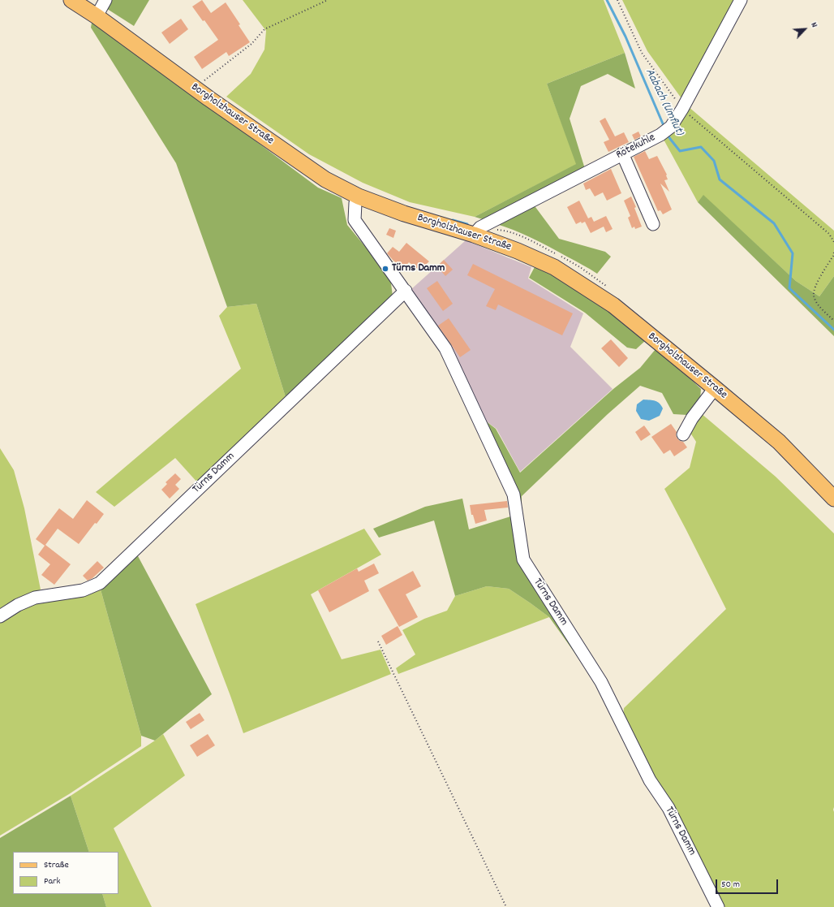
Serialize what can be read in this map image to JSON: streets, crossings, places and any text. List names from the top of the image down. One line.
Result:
{"streets":{"main road":["Borgholzhauser Straße"],"street":["Rötekuhle","Türns Damm"]},"crossings":[["Borgholzhauser Straße","Rötekuhle"],["Borgholzhauser Straße","Türns Damm"]],"water":["Aabach (Umflut)"],"places":["Türns Damm"],"legend":["Straße","Park"],"scale_bar":"50 m","north":"top right"}
